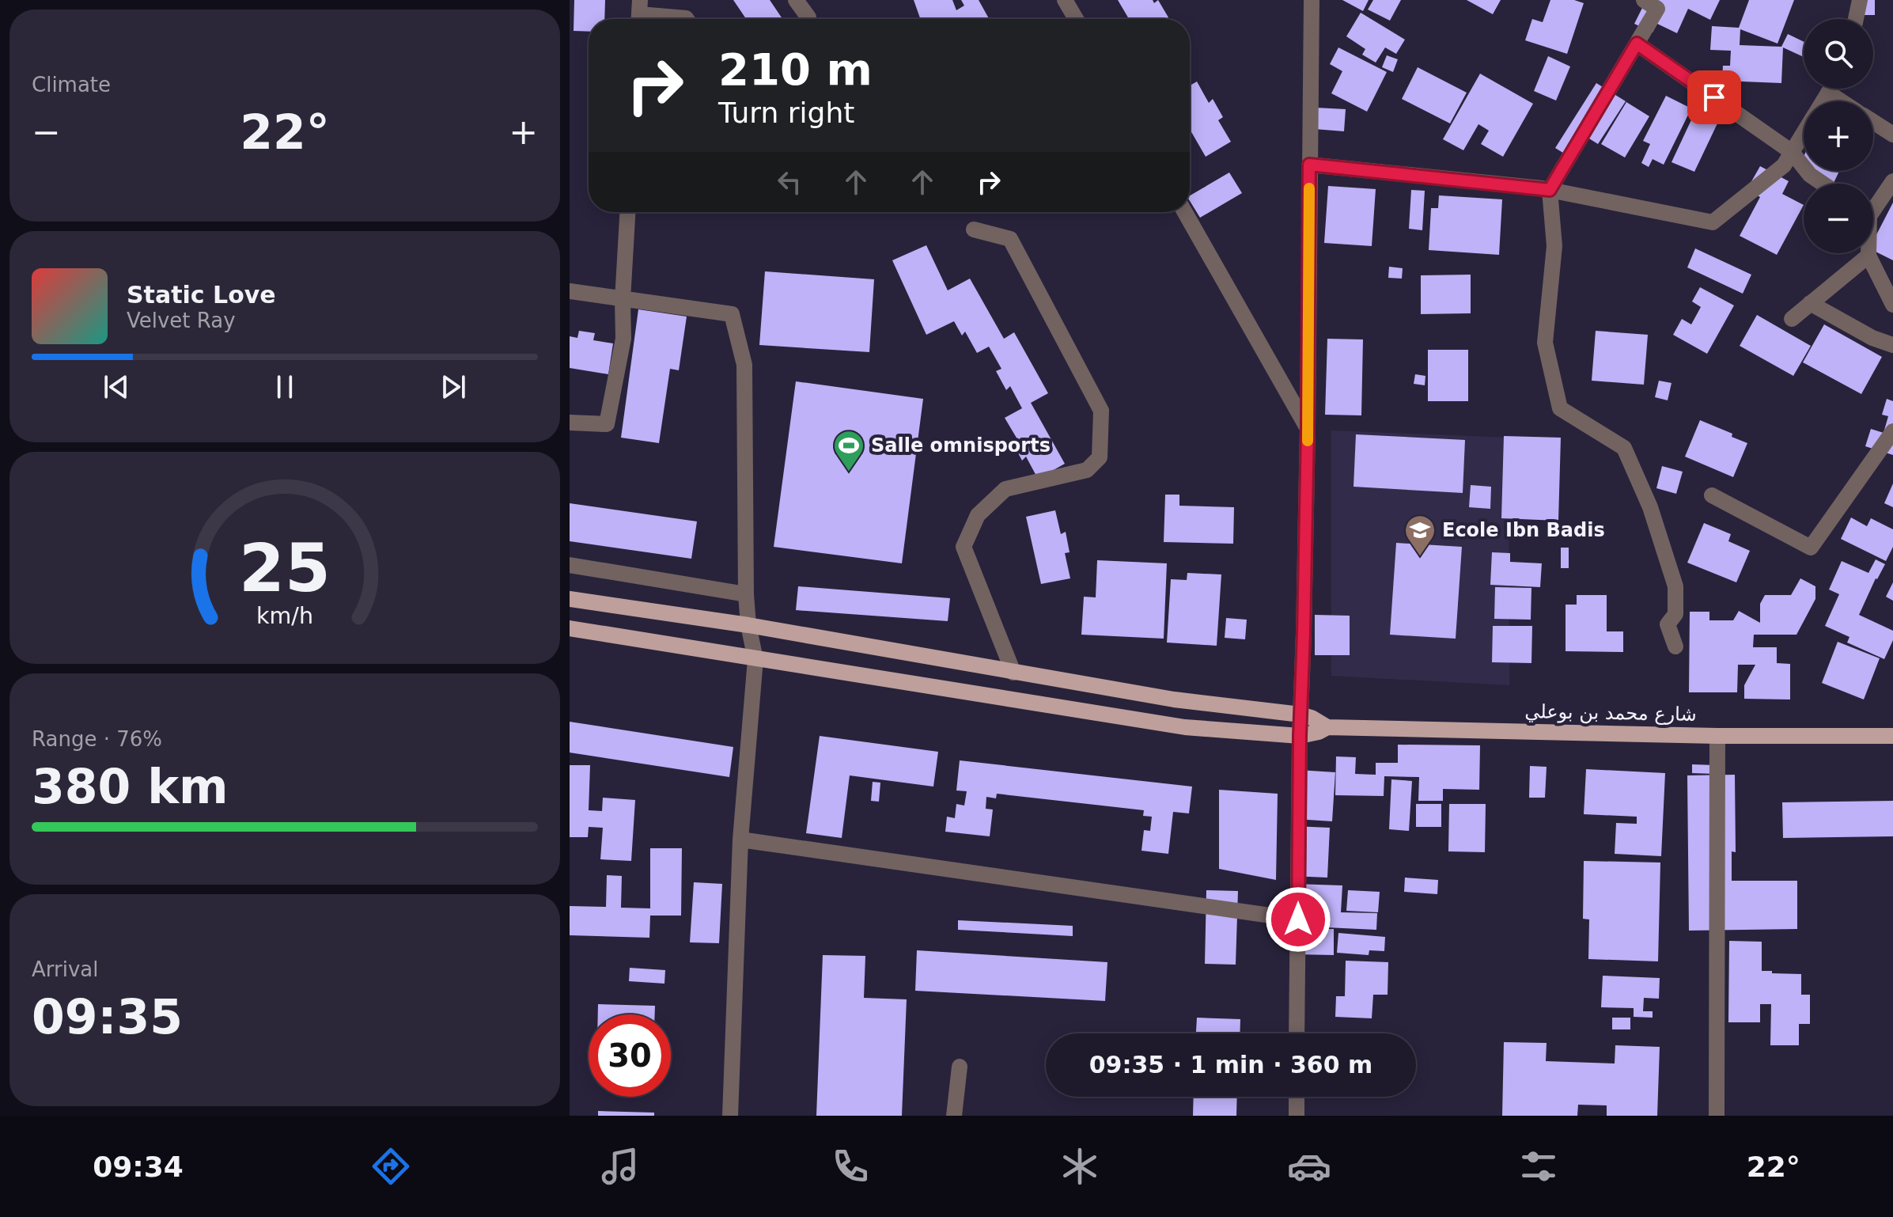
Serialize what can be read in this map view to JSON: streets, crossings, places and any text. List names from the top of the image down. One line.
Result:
{"streets":{"main road":["شارع محمد بن بوعلي"]},"places":{"sports":["Salle omnisports"],"school or university":["Ecole Ibn Badis"]},"page":{"tile":["Climate",["Range · 76%","380 km"],["Arrival","09:35"]],"map_buttons":["+","−"],"turn":["210 m","Turn right"],"heat":["−","22°","+"],"song":["Static Love","Velvet Ray"],"limit":"30","trip":"09:35 · 1 min · 360 m","tabs":["09:34","22°"],"gauge":["25","km/h"]}}
